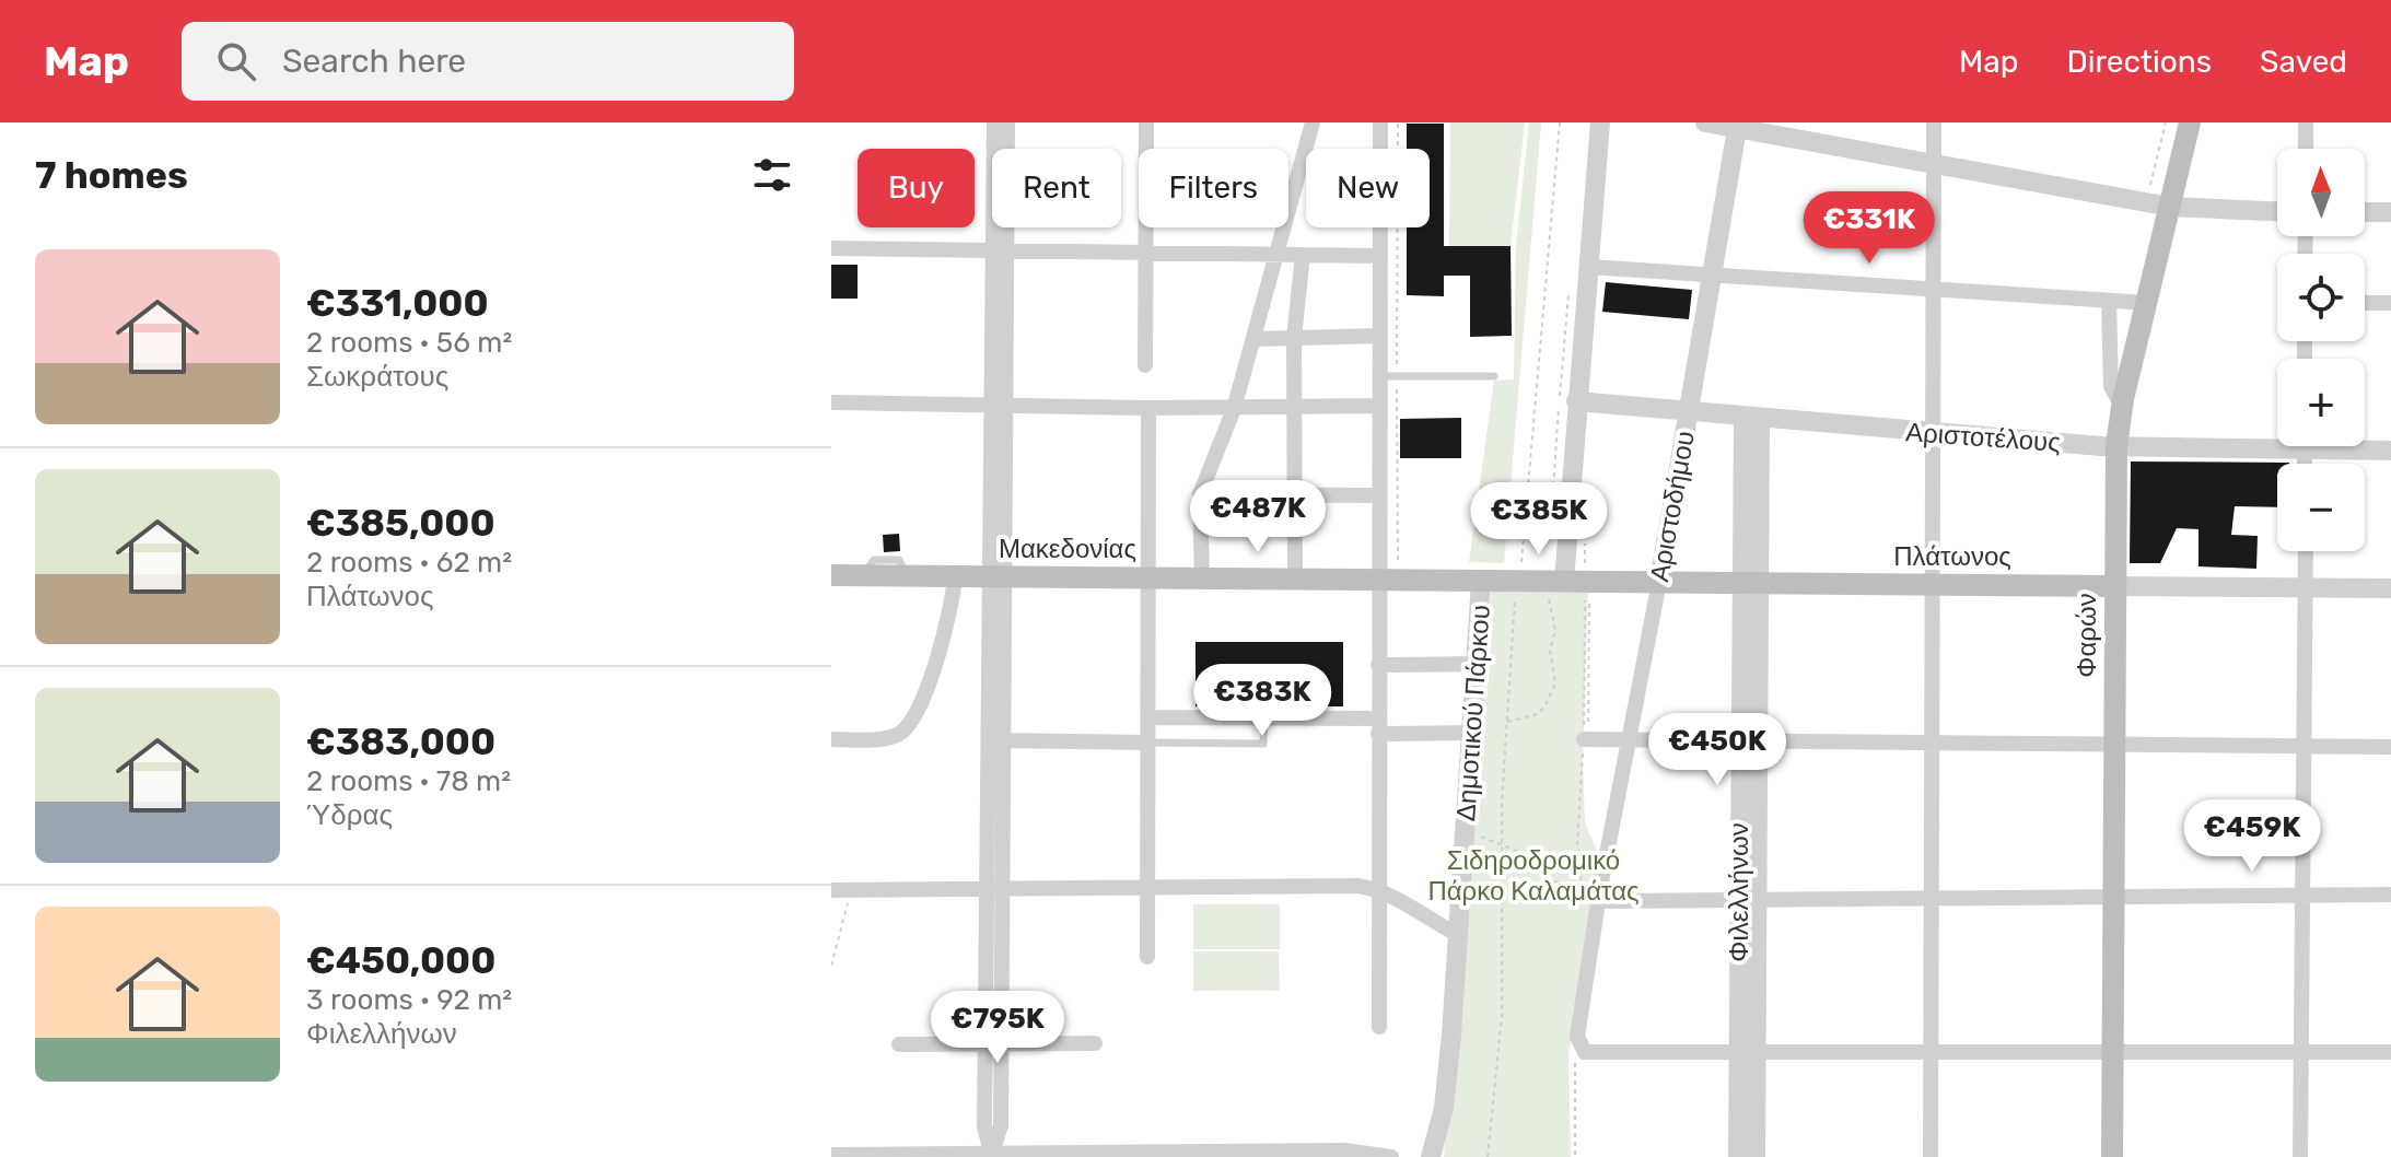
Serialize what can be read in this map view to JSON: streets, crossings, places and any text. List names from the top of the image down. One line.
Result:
{"streets":{"main road":["Μακεδονίας","Πλάτωνος","Φαρών"],"street":["Αριστοτέλους","Αριστοδήμου","Δημοτικού Πάρκου","Φιλελλήνων"]},"crossings":[["Αριστοτέλους","Αριστοδήμου"],["Αριστοτέλους","Φαρών"],["Αριστοτέλους","Φιλελλήνων"],["Αριστοδήμου","Πλάτωνος"],["Μακεδονίας","Πλάτωνος"],["Μακεδονίας","Δημοτικού Πάρκου"],["Πλάτωνος","Φαρών"],["Πλάτωνος","Φιλελλήνων"]],"parks":["Σιδηροδρομικό Πάρκο Καλαμάτας"],"north":"top","page":{"header":"Map","search":"Search here","nav":["Map","Directions","Saved"],"heading":"7 homes","map_buttons":["+","−"],"chip":["Buy","Rent","Filters","New"],"price":["€331K","€487K","€385K","€383K","€450K","€459K","€795K"],"list":[{"name":"€331,000","note":"2 rooms · 56 m² · Σωκράτους"},{"name":"€385,000","note":"2 rooms · 62 m² · Πλάτωνος"},{"name":"€383,000","note":"2 rooms · 78 m² · Ύδρας"},{"name":"€450,000","note":"3 rooms · 92 m² · Φιλελλήνων"}]}}
